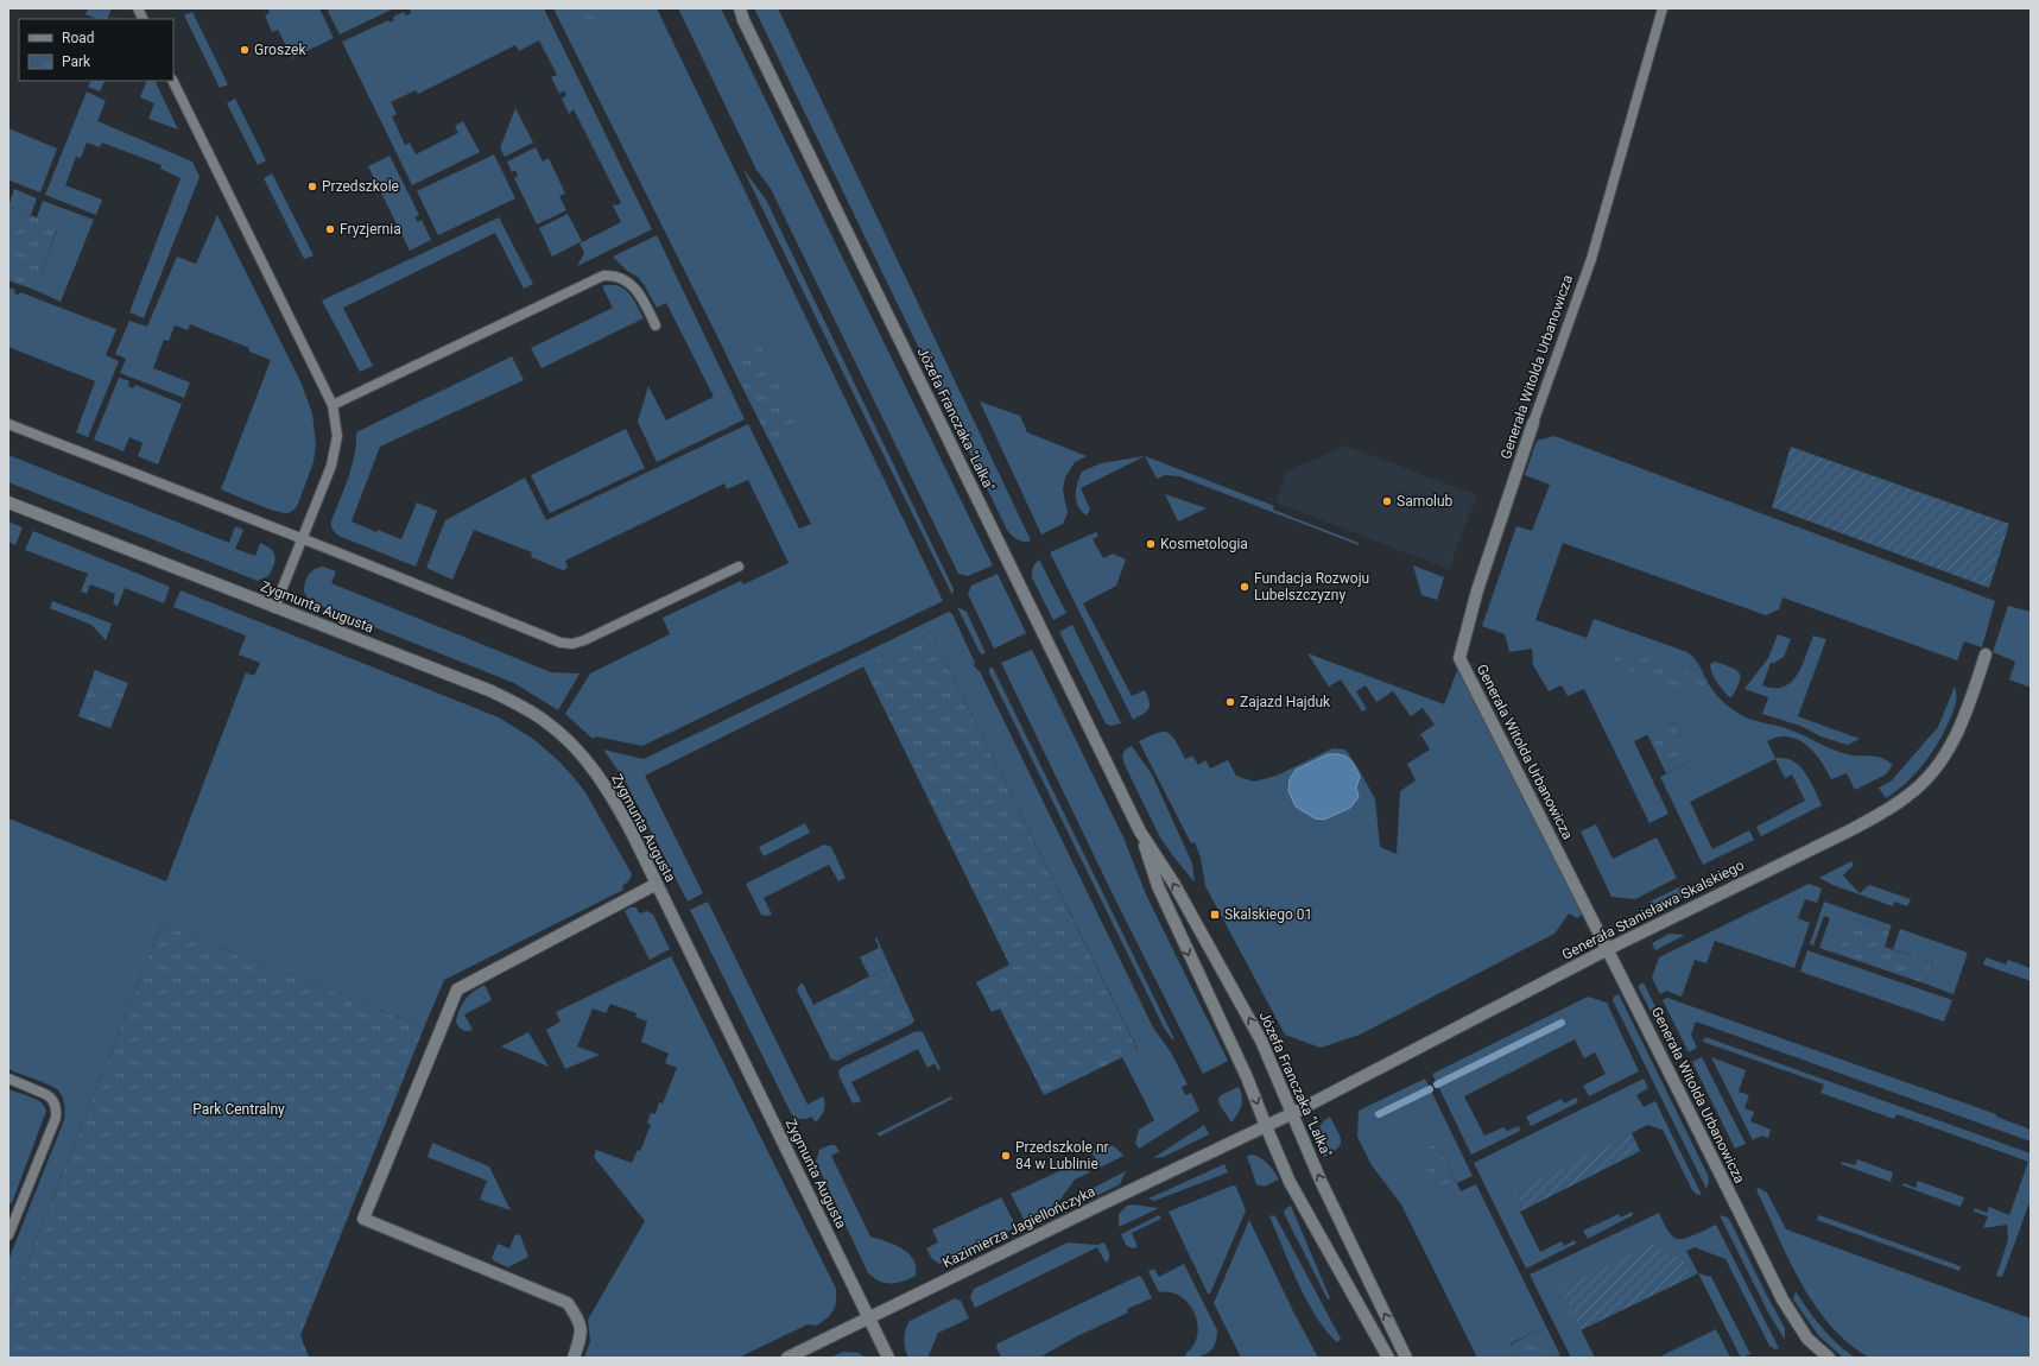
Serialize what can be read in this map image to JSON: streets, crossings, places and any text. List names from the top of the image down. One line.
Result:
{"streets":{"street":["Generała Witolda Urbanowicza","Józefa Franczaka \"Lalka\"","Zygmunta Augusta","Generała Stanisława Skalskiego","Kazimierza Jagiellończyka"]},"crossings":[["Generała Witolda Urbanowicza","Generała Stanisława Skalskiego"],["Józefa Franczaka \"Lalka\"","Generała Stanisława Skalskiego"],["Józefa Franczaka \"Lalka\"","Kazimierza Jagiellończyka"],["Zygmunta Augusta","Kazimierza Jagiellończyka"],["Generała Stanisława Skalskiego","Kazimierza Jagiellończyka"]],"parks":["Park Centralny"],"places":{"other":["Groszek","Przedszkole","Fryzjernia","Samolub","Kosmetologia","Fundacja Rozwoju Lubelszczyzny","Zajazd Hajduk","Przedszkole nr 84 w Lublinie"],"transit":["Skalskiego 01"]},"legend":["Road","Park"]}
